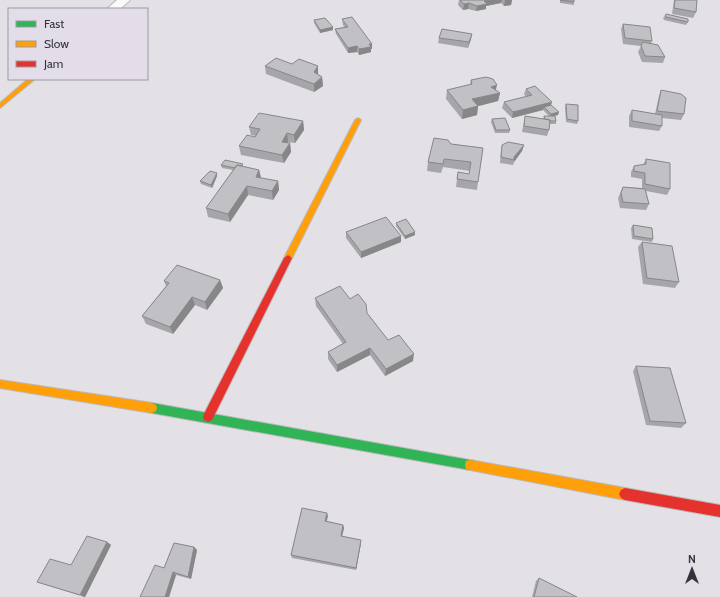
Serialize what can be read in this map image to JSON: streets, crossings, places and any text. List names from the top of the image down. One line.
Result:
{"legend":["Fast","Slow","Jam"],"north":"top"}
